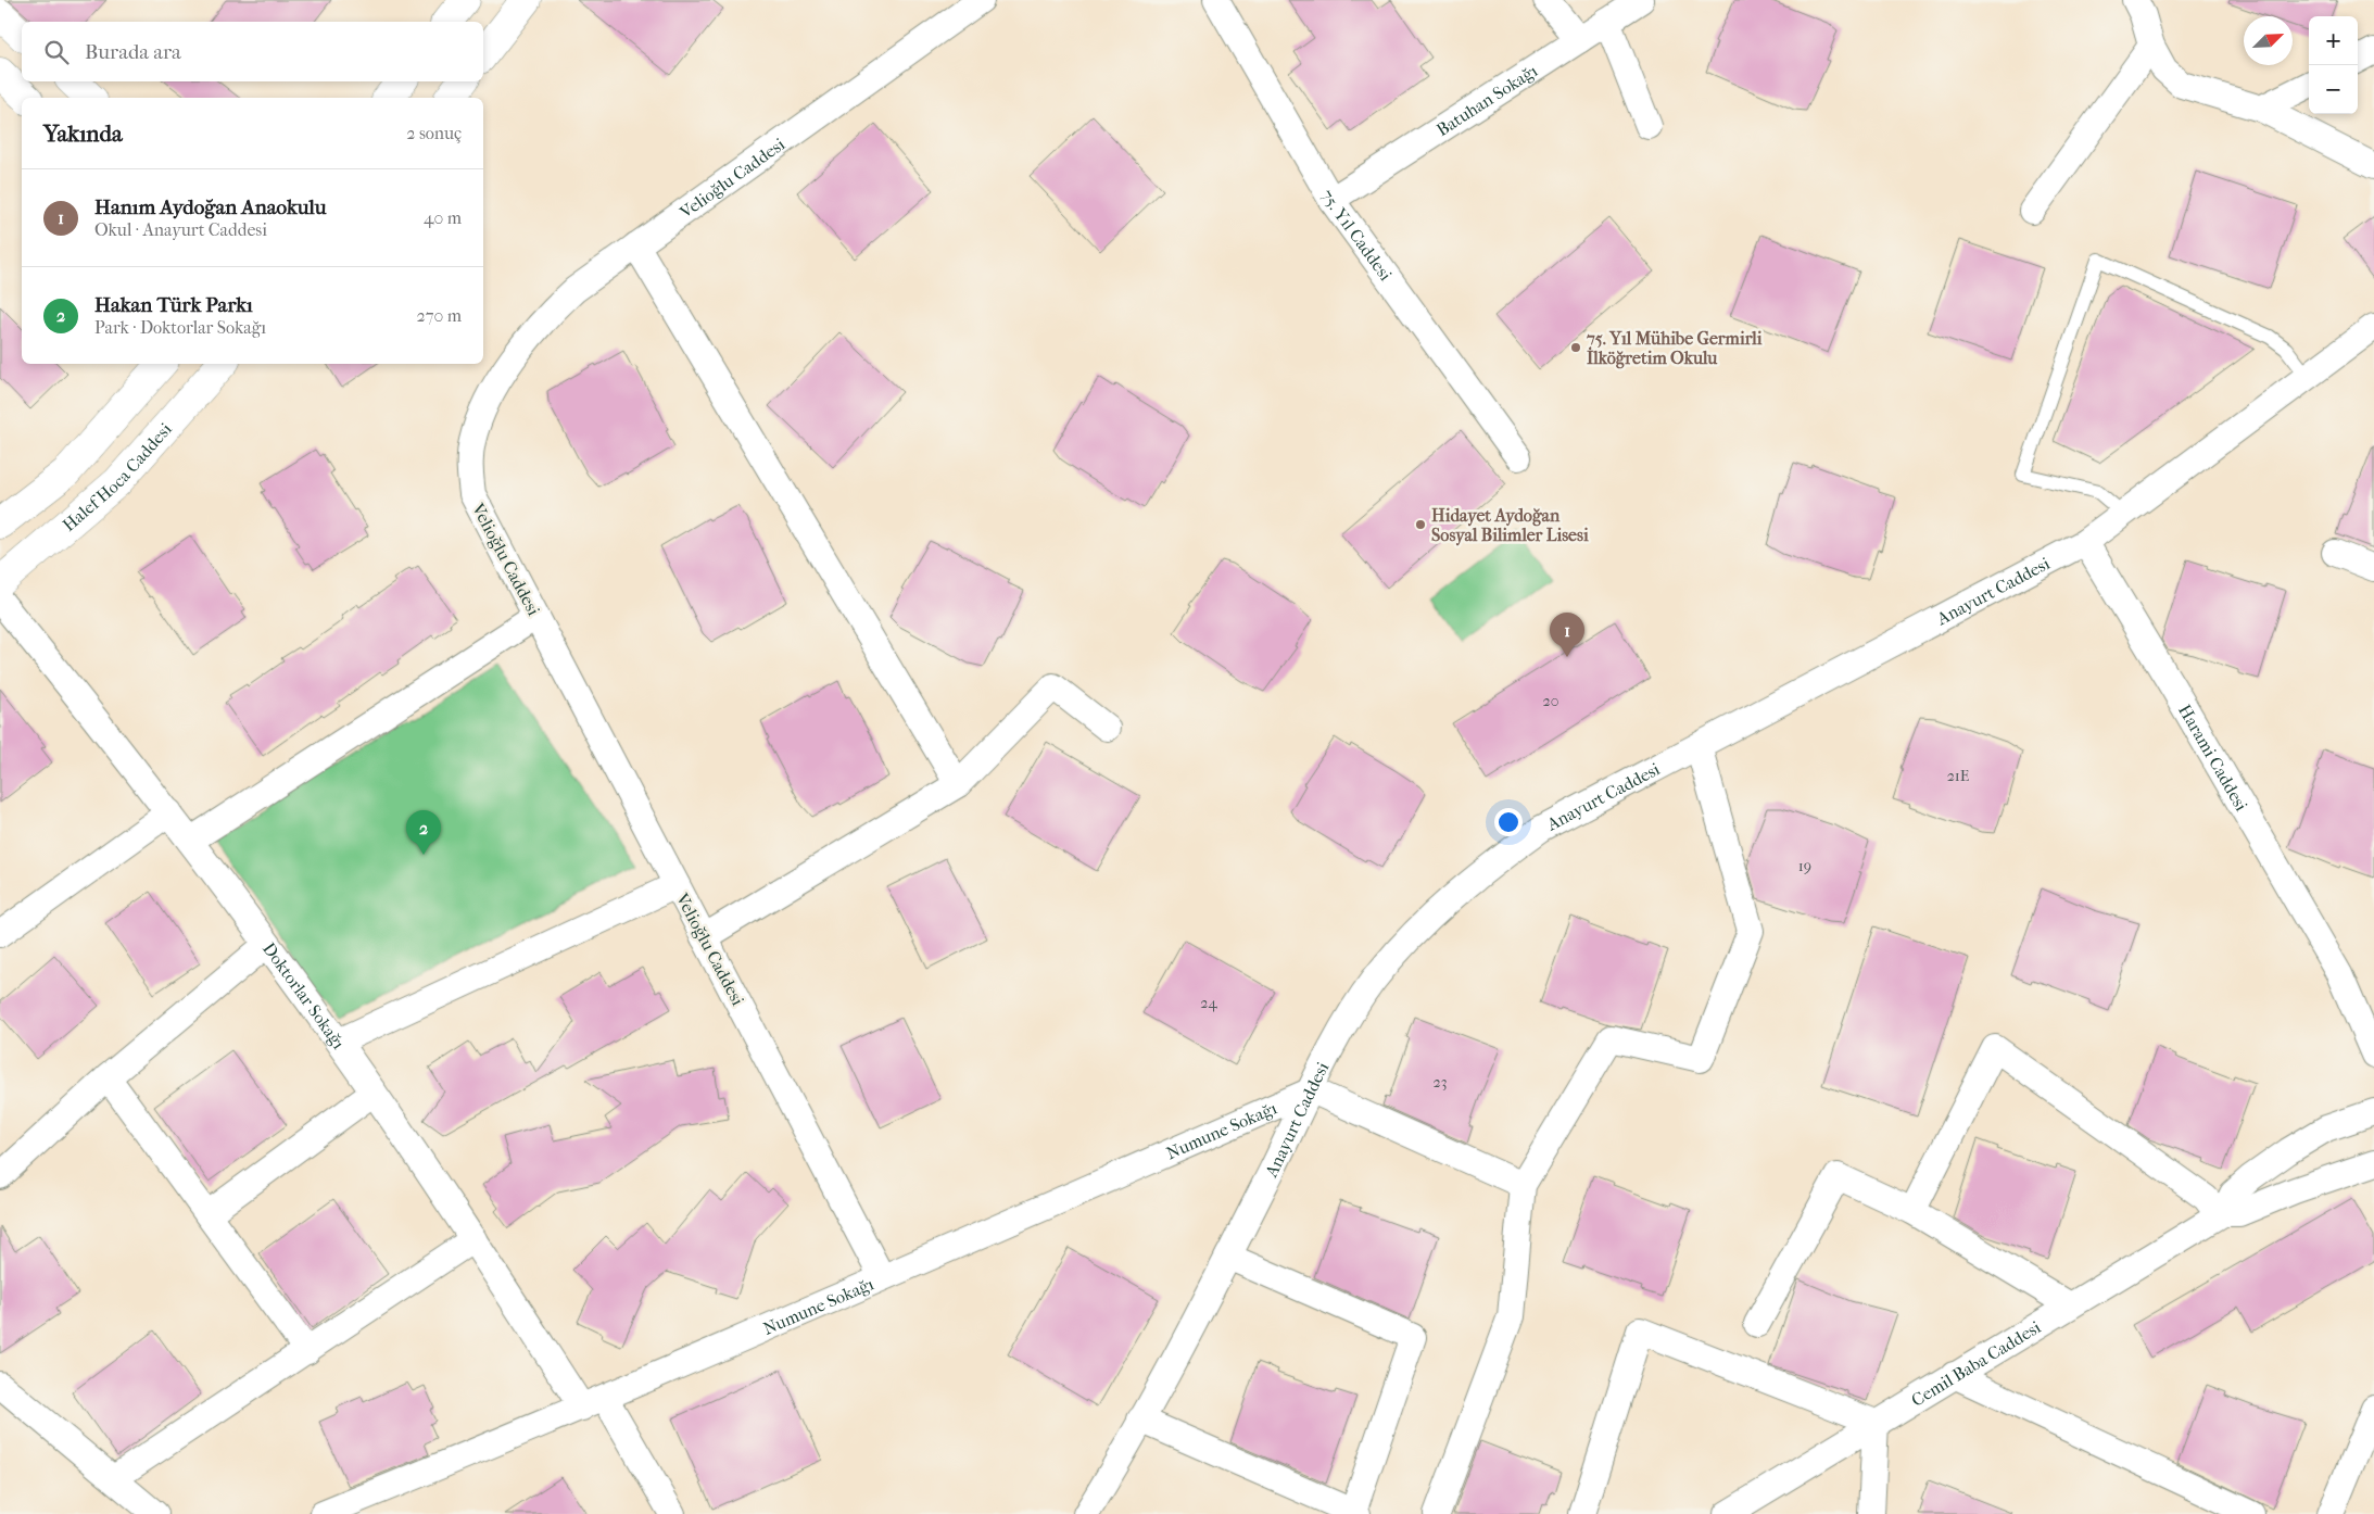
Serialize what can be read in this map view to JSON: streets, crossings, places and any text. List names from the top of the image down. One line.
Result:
{"streets":{"main road":["Halef Hoca Caddesi"],"street":["Batuhan Sokağı","Velioğlu Caddesi","75. Yıl Caddesi","Anayurt Caddesi","Harami Caddesi","Doktorlar Sokağı","Numune Sokağı","Cemil Baba Caddesi"]},"crossings":[["Batuhan Sokağı","75. Yıl Caddesi"],["Velioğlu Caddesi","Numune Sokağı"],["Anayurt Caddesi","Harami Caddesi"],["Anayurt Caddesi","Numune Sokağı"],["Doktorlar Sokağı","Numune Sokağı"]],"places":["75. Yıl Mühibe Germirli İlköğretim Okulu","Hidayet Aydoğan Sosyal Bilimler Lisesi"],"house_numbers":["20","21E","19","24","23"],"north":"top right","page":{"map_buttons":["+","−"],"search":"Burada ara","heading":["Yakında","2 sonuç"],"list":[{"mark":"1","name":"Hanım Aydoğan Anaokulu","note":"Okul · Anayurt Caddesi","value":"40 m"},{"mark":"2","name":"Hakan Türk Parkı","note":"Park · Doktorlar Sokağı","value":"270 m"}],"pins":["1","2"]}}
